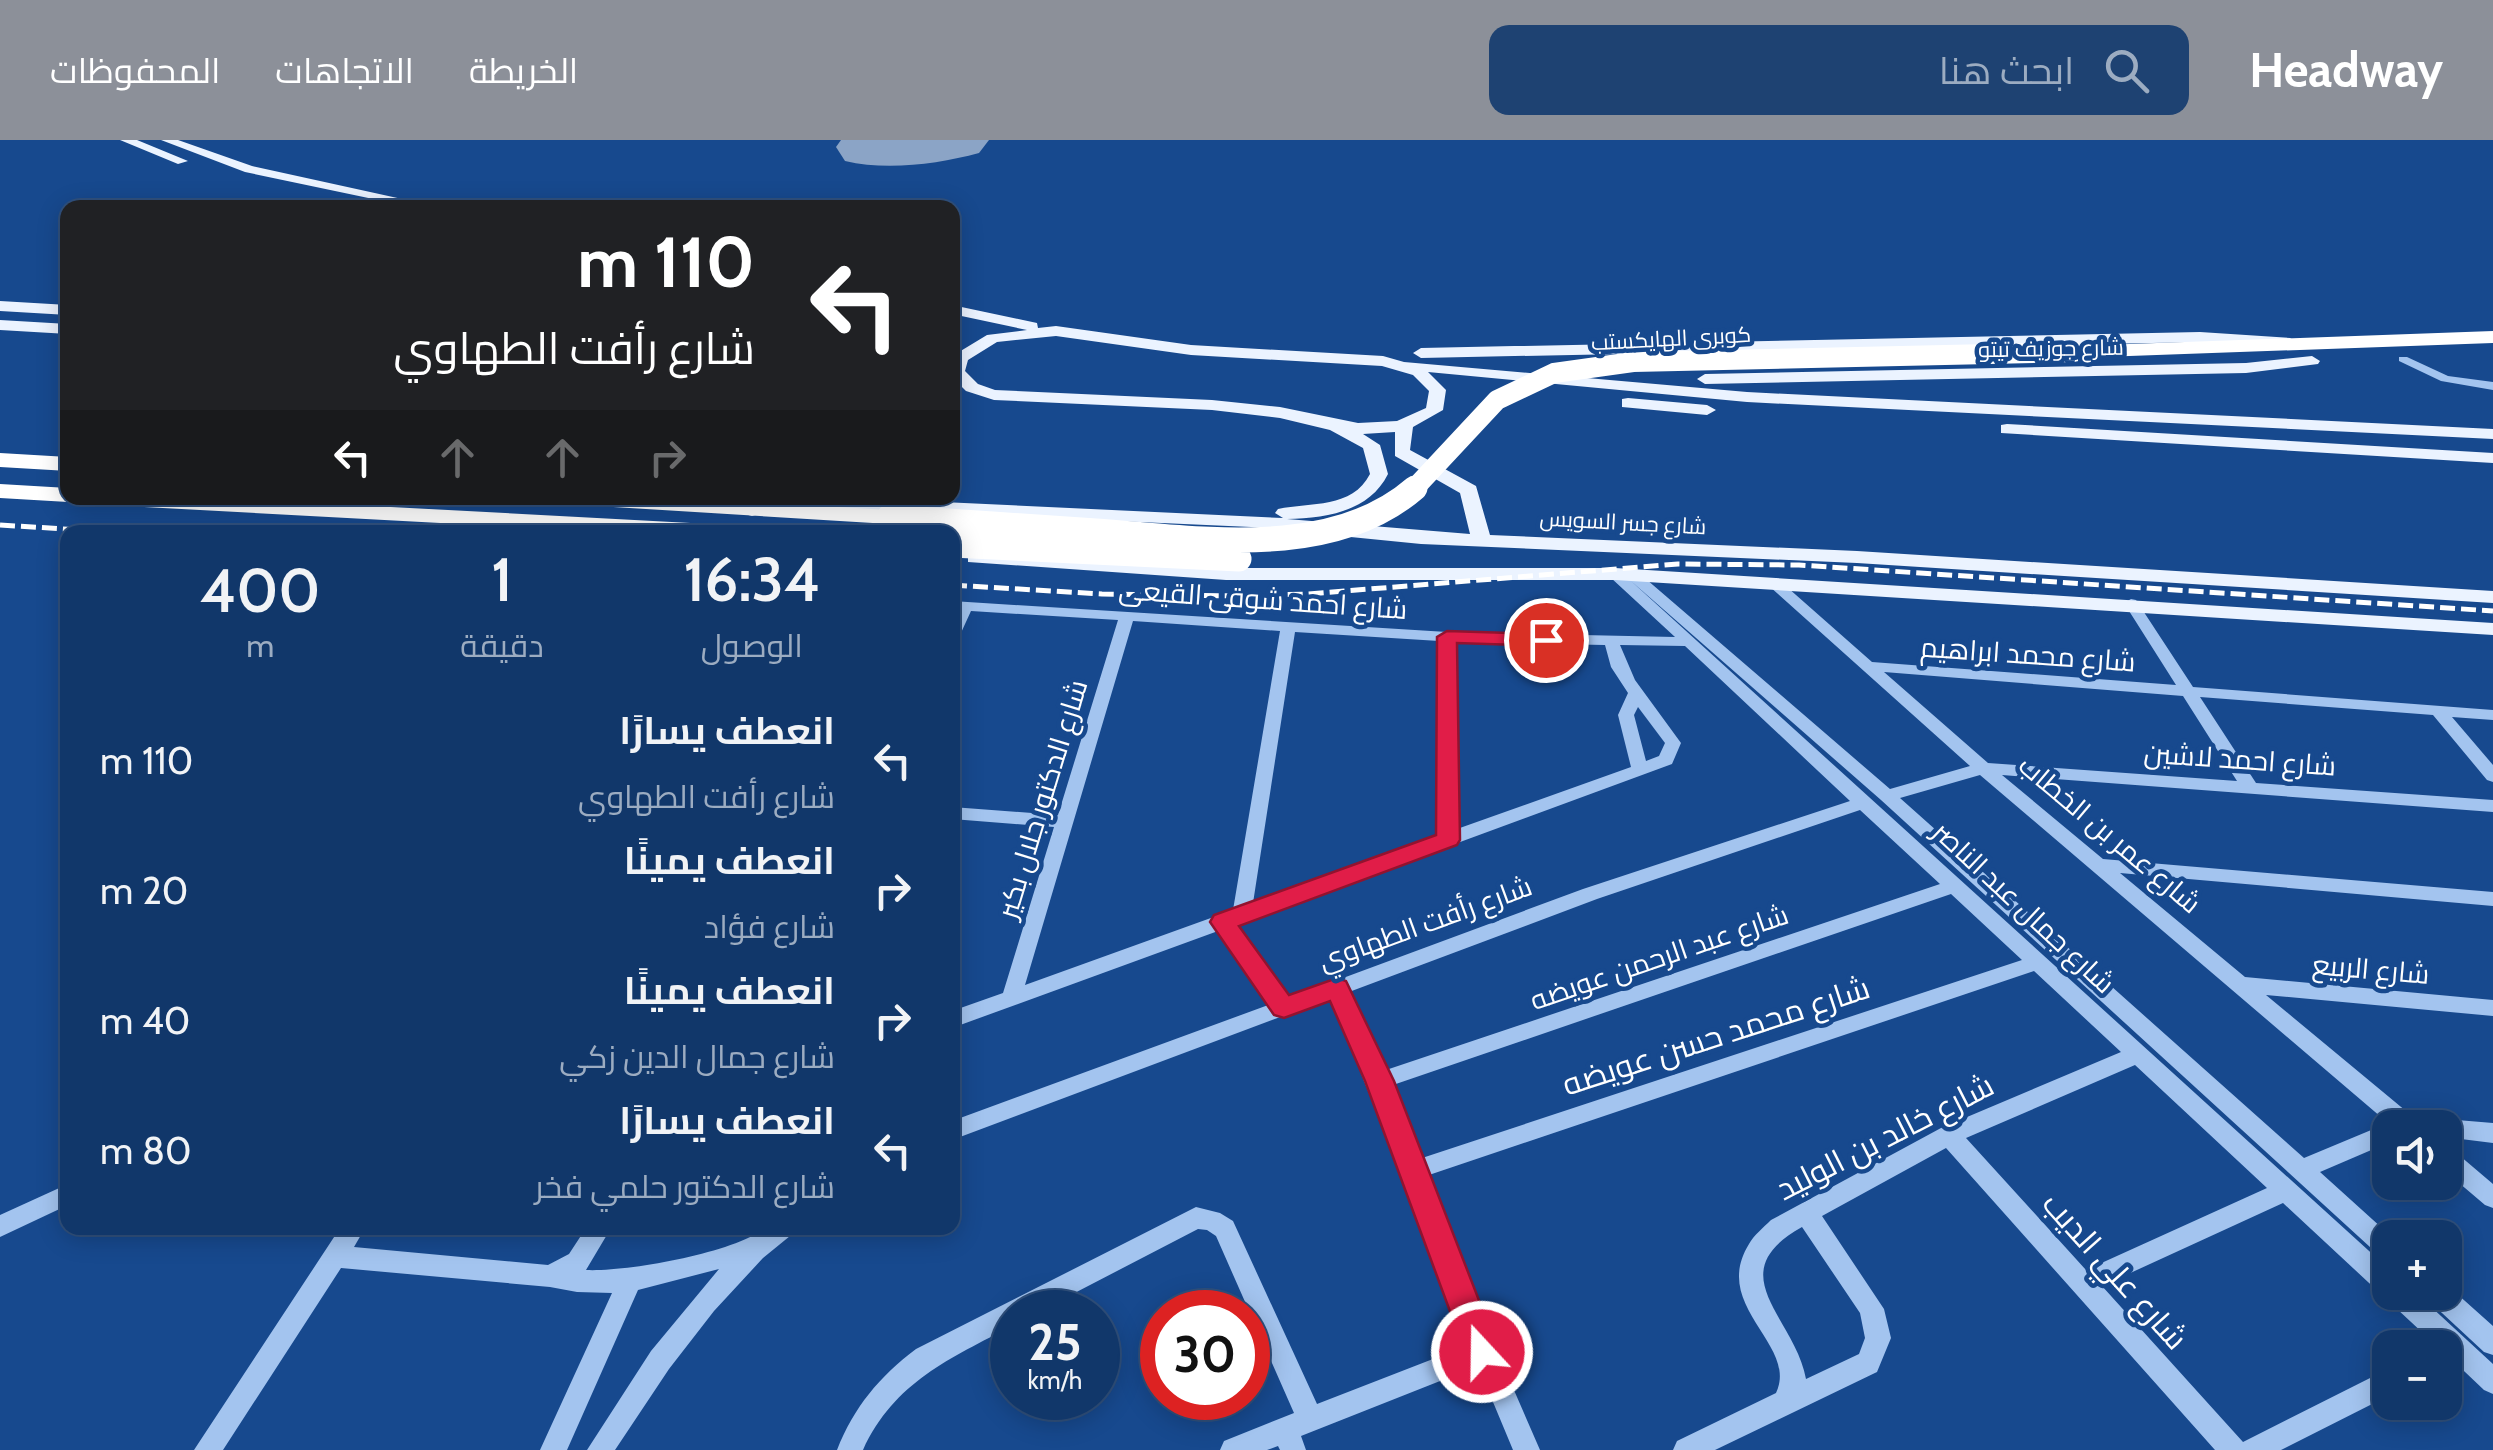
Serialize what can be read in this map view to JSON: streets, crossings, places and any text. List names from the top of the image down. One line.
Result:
{"streets":{"highway":["كوبرى الهايكستب","شارع جوزيف تيتو"],"main road":["شارع جسر السويس"],"street":["شارع احمد شوقى القيعى","شارع محمد ابراهيم","شارع احمد لاشين","شارع الدكتور جلال بكير","شارع عمر بن الخطاب","شارع جمال عبد الناصر","شارع رأفت الطهاوي","شارع عبد الرحمن عويضه","شارع الربيع","شارع محمد حسن عويضه","شارع خالد بن الوليد","شارع علي الديب"]},"crossings":[["كوبرى الهايكستب","شارع جوزيف تيتو"],["كوبرى الهايكستب","شارع جسر السويس"],["شارع جسر السويس","شارع محمد ابراهيم"],["شارع جسر السويس","شارع عمر بن الخطاب"],["شارع جسر السويس","شارع جمال عبد الناصر"],["شارع احمد شوقى القيعى","شارع الدكتور جلال بكير"],["شارع احمد شوقى القيعى","شارع جمال عبد الناصر"],["شارع محمد ابراهيم","شارع احمد لاشين"],["شارع محمد ابراهيم","شارع عمر بن الخطاب"],["شارع احمد لاشين","شارع عمر بن الخطاب"],["شارع عمر بن الخطاب","شارع الربيع"],["شارع جمال عبد الناصر","شارع رأفت الطهاوي"],["شارع جمال عبد الناصر","شارع عبد الرحمن عويضه"],["شارع جمال عبد الناصر","شارع محمد حسن عويضه"],["شارع جمال عبد الناصر","شارع خالد بن الوليد"],["شارع خالد بن الوليد","شارع علي الديب"]],"page":{"header":"Headway","search":"ابحث هنا","nav":["الخريطة","الاتجاهات","المحفوظات"],"turn":["110 m","شارع رأفت الطهاوي"],"eta":["16:34","الوصول","1","دقيقة","400","m"],"list":[{"name":"انعطف يسارًا","note":"شارع رأفت الطهاوي","value":"110 m"},{"name":"انعطف يمينًا","note":"شارع فؤاد","value":"20 m"},{"name":"انعطف يمينًا","note":"شارع جمال الدين زكي","value":"40 m"},{"name":"انعطف يسارًا","note":"شارع الدكتور حلمي فخر","value":"80 m"}],"map_buttons":["+","−"],"speed":"25 km/h","limit":"30"}}
